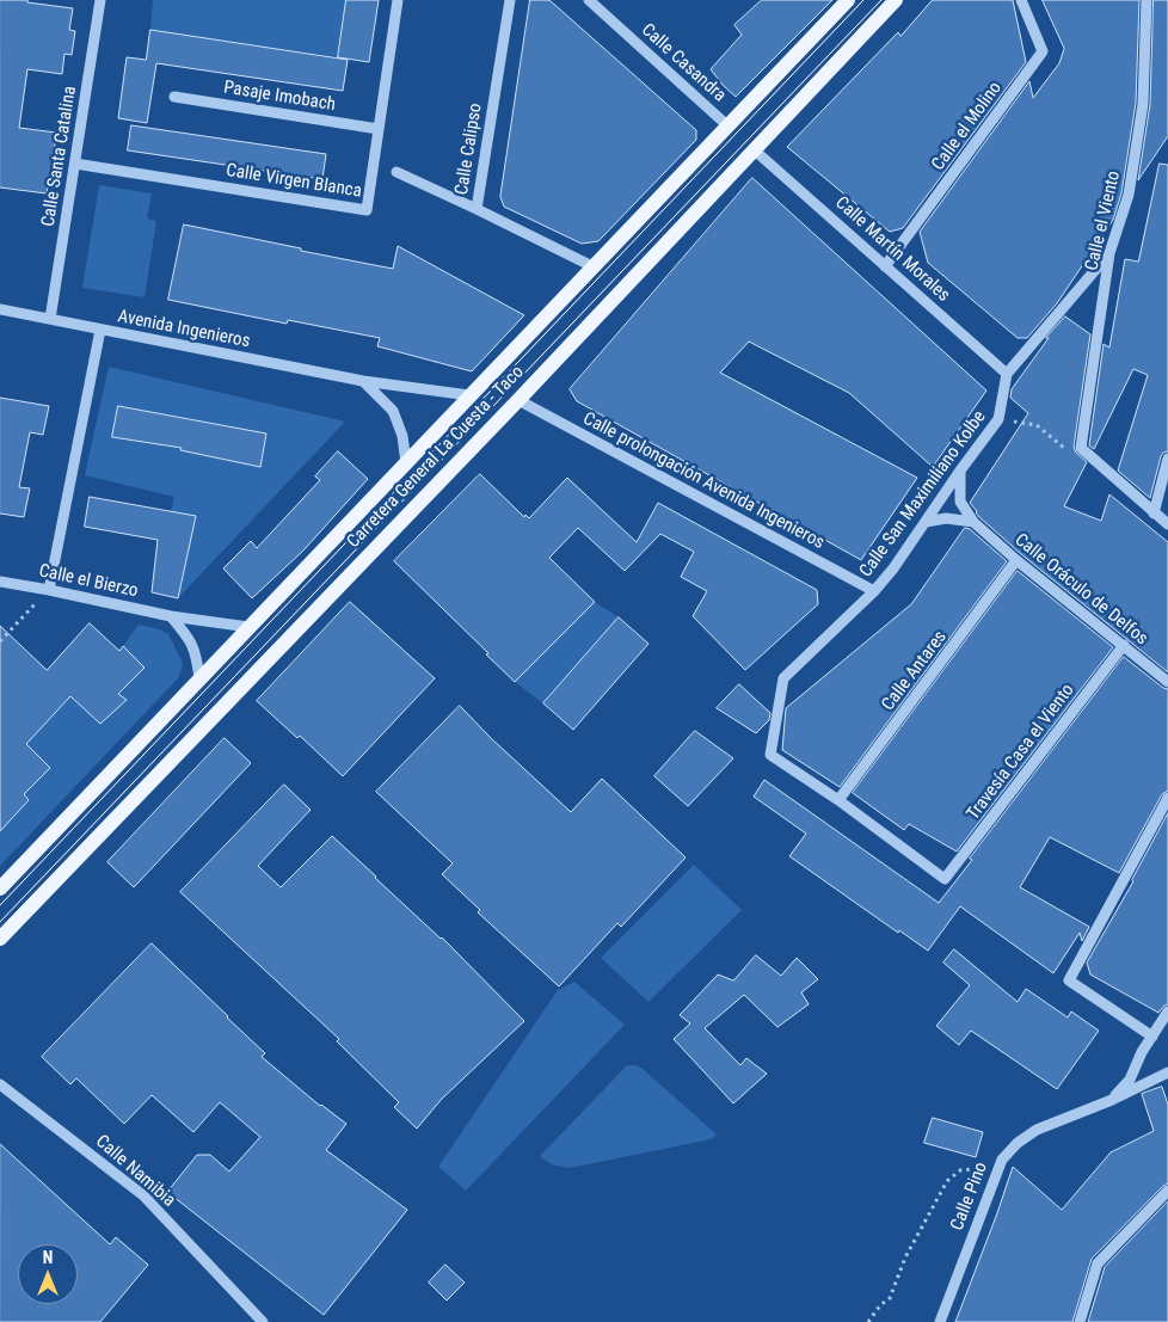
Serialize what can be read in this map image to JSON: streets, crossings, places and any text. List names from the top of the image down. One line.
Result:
{"streets":{"main road":["Carretera General La Cuesta - Taco"],"street":["Calle Casandra","Pasaje Imobach","Calle el Molino","Calle Calipso","Calle Santa Catalina","Calle Virgen Blanca","Calle el Viento","Calle Martín Morales","Avenida Ingenieros","Calle prolongación Avenida Ingenieros","Calle San Maximiliano Kolbe","Calle el Bierzo","Calle Oráculo de Delfos","Calle Antares","Travesía Casa el Viento","Calle Namibia","Calle Pino"]},"crossings":[["Calle Casandra","Carretera General La Cuesta - Taco"],["Pasaje Imobach","Calle Virgen Blanca"],["Calle el Molino","Calle Martín Morales"],["Calle Calipso","Carretera General La Cuesta - Taco"],["Calle Santa Catalina","Calle Virgen Blanca"],["Calle Santa Catalina","Avenida Ingenieros"],["Calle el Viento","Calle San Maximiliano Kolbe"],["Calle Martín Morales","Carretera General La Cuesta - Taco"],["Calle Martín Morales","Calle San Maximiliano Kolbe"],["Avenida Ingenieros","Carretera General La Cuesta - Taco"],["Carretera General La Cuesta - Taco","Calle prolongación Avenida Ingenieros"],["Carretera General La Cuesta - Taco","Calle el Bierzo"],["Calle prolongación Avenida Ingenieros","Calle San Maximiliano Kolbe"],["Calle San Maximiliano Kolbe","Calle Oráculo de Delfos"],["Calle San Maximiliano Kolbe","Calle Antares"],["Calle San Maximiliano Kolbe","Travesía Casa el Viento"],["Calle Oráculo de Delfos","Calle Antares"],["Calle Oráculo de Delfos","Travesía Casa el Viento"],["Calle Antares","Travesía Casa el Viento"]],"north":"top"}
